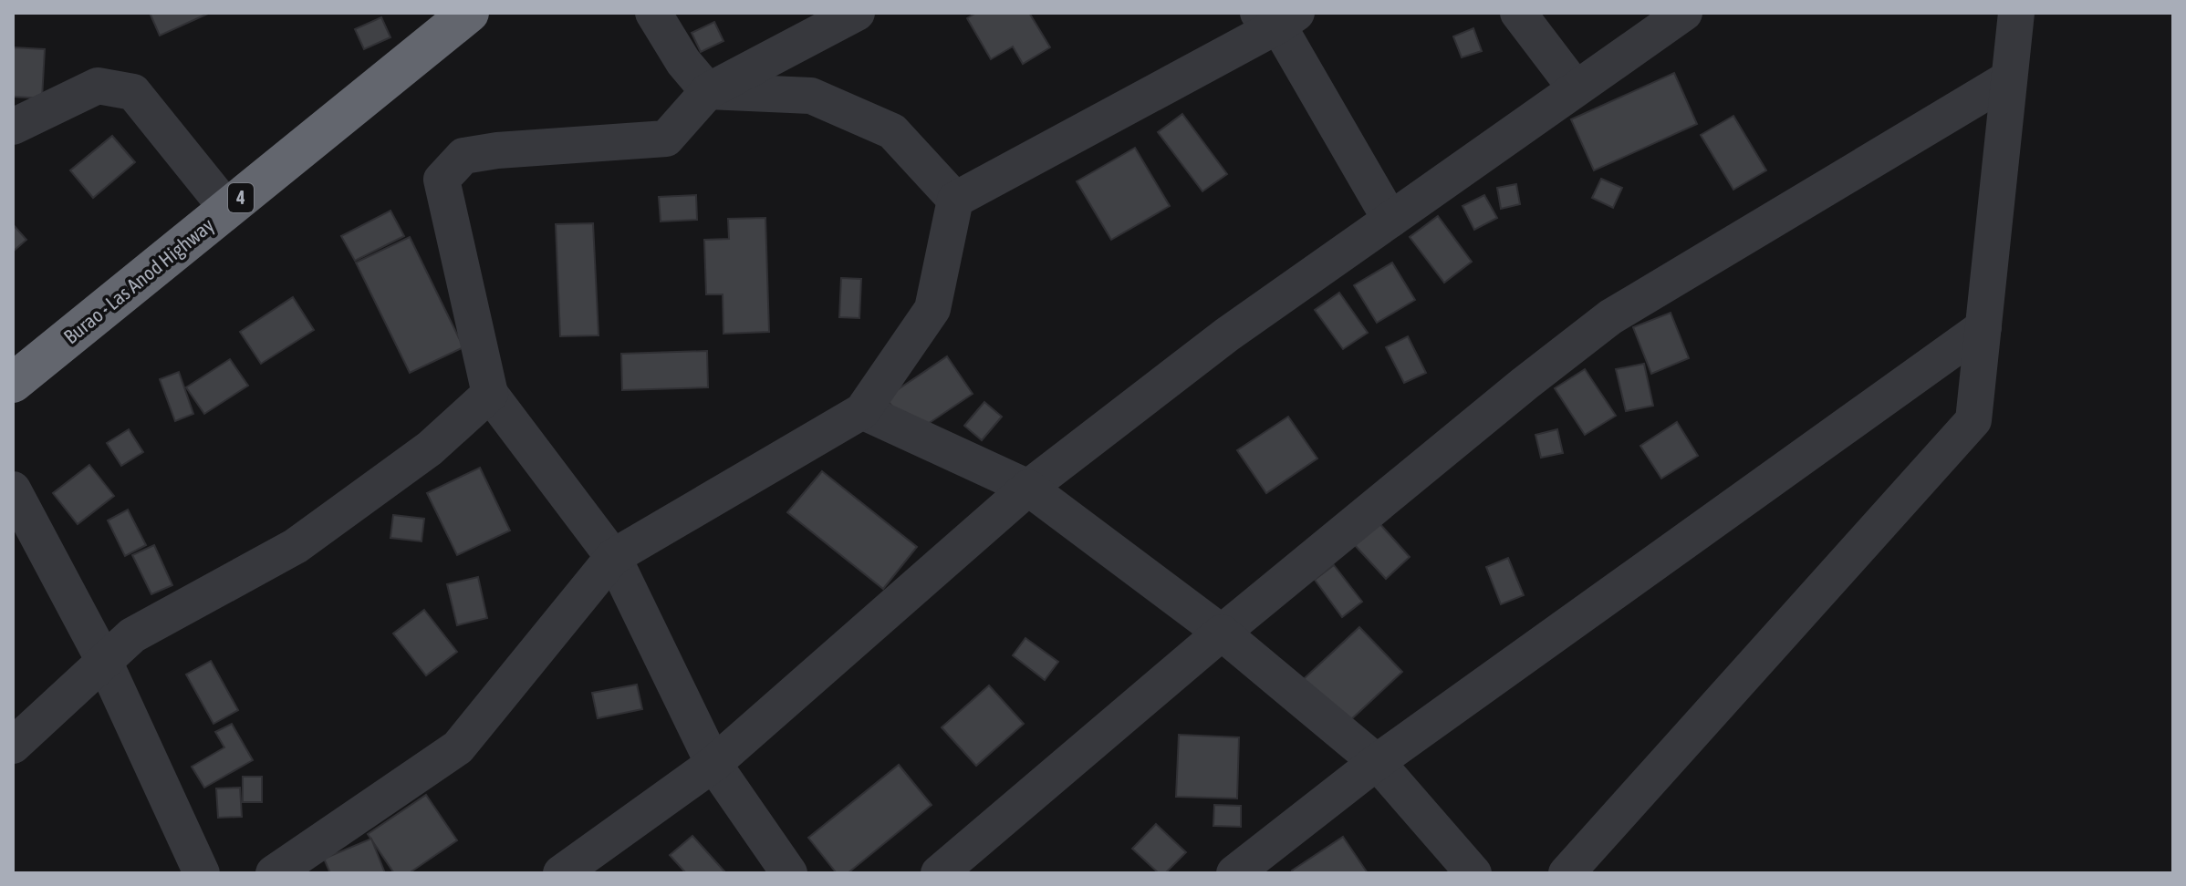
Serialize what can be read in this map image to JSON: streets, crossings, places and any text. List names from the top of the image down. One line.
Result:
{"streets":{"highway":["4","Burao - Las Anod Highway"]}}
